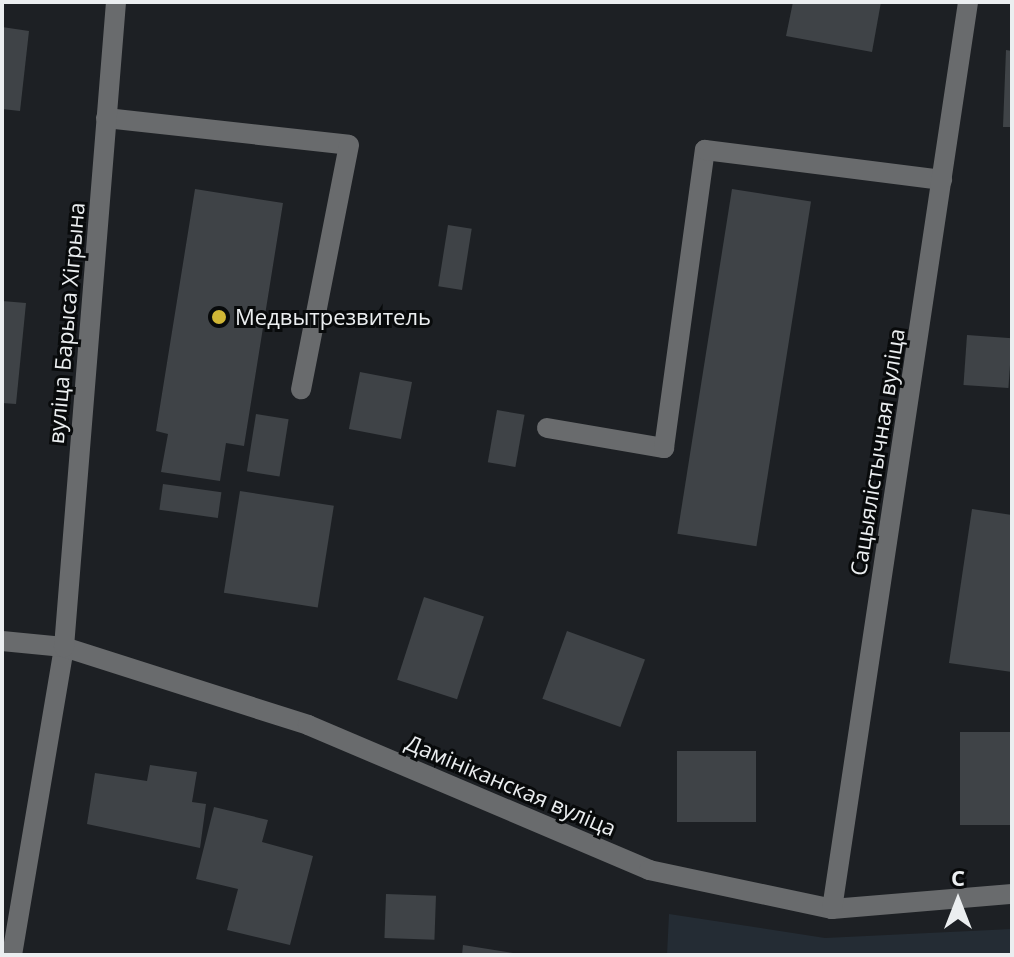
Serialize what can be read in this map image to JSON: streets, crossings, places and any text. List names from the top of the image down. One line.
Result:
{"streets":{"street":["вуліца Барыса Хігрына","Сацыялістычная вуліца","Дамініканская вуліца"]},"crossings":[["вуліца Барыса Хігрына","Дамініканская вуліца"],["Сацыялістычная вуліца","Дамініканская вуліца"]],"places":["Медвытрезвитель"],"north":"top"}
